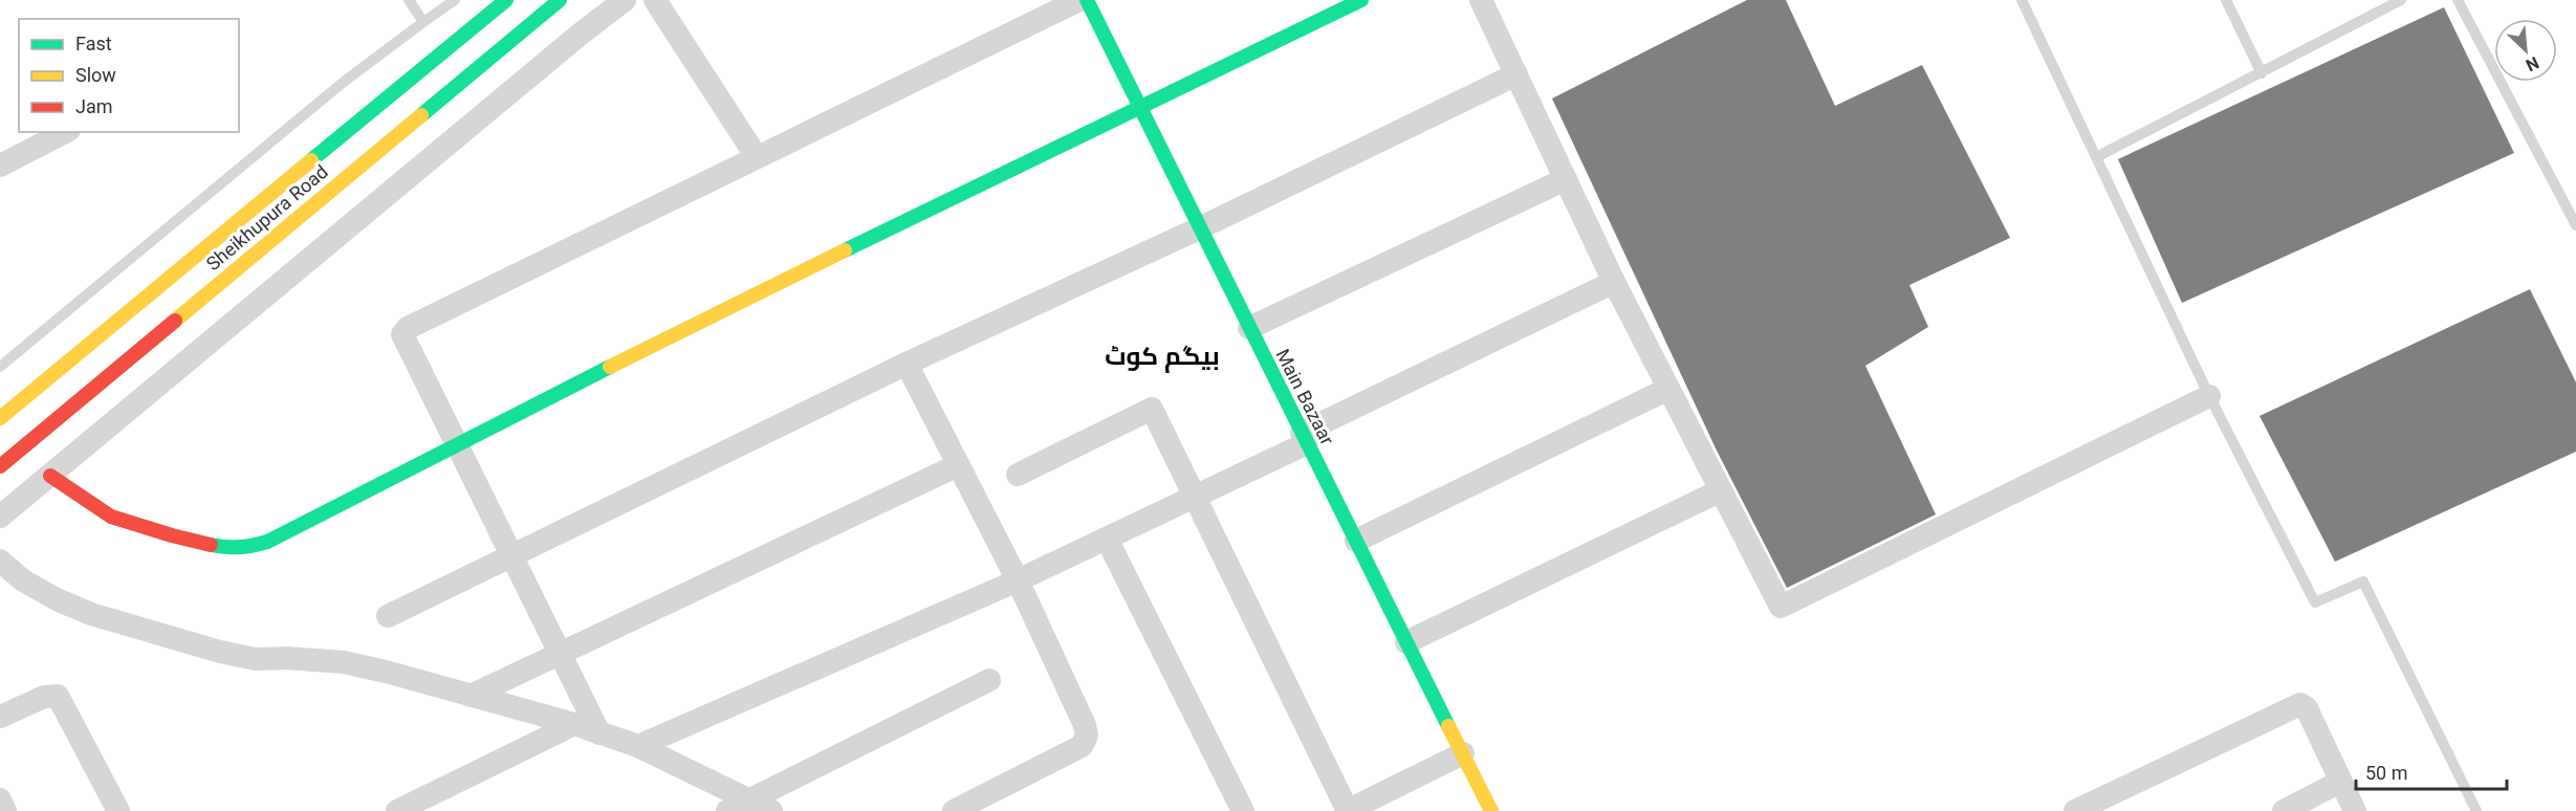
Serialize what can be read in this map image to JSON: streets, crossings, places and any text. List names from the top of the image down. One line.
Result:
{"streets":{"main road":["Sheikhupura Road","Main Bazaar"]},"districts":["بیگم کوٹ"],"legend":["Fast","Slow","Jam"],"scale_bar":"50 m","north":"bottom right"}
